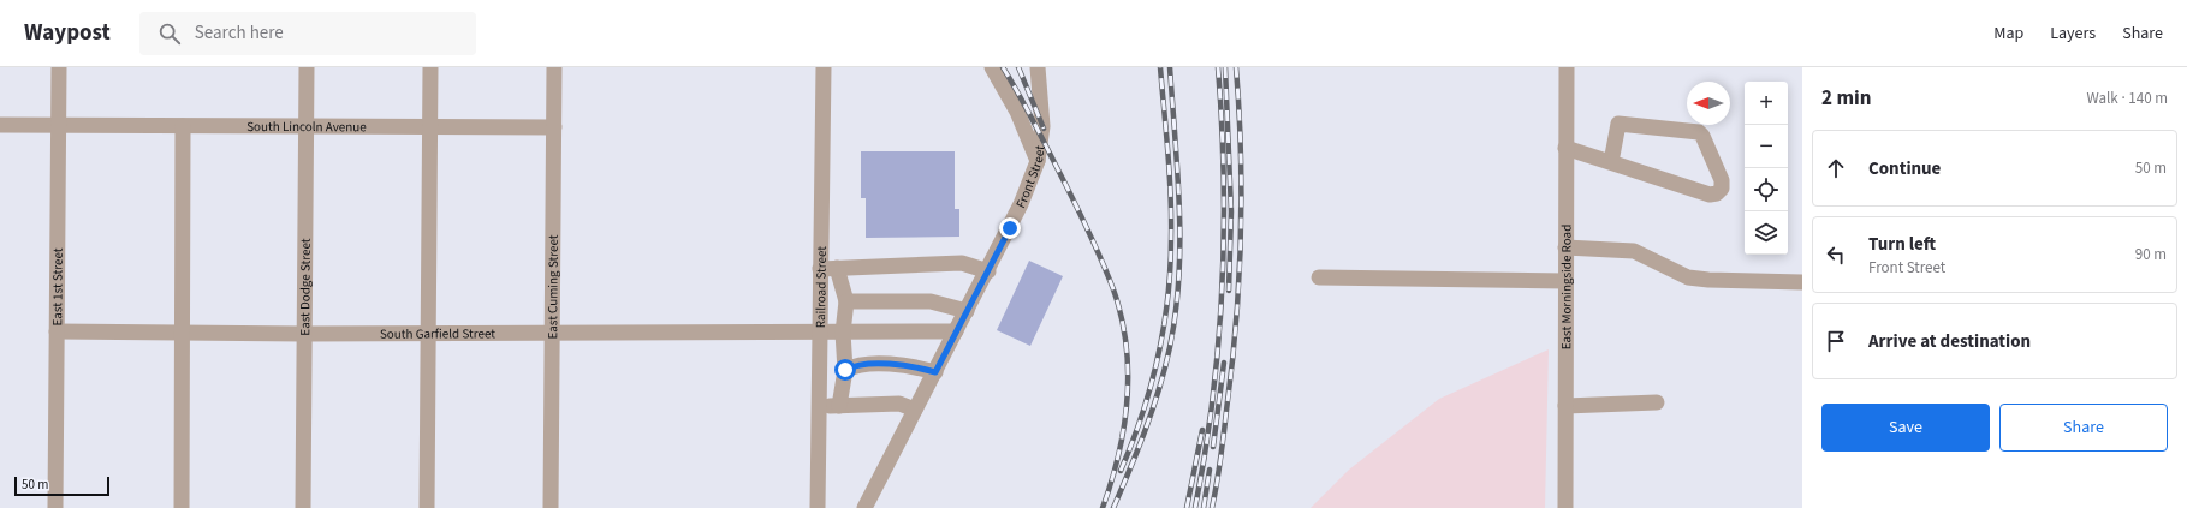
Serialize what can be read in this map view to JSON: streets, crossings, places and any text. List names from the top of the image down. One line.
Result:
{"streets":{"street":["South Lincoln Avenue","Front Street","East 1st Street","East Dodge Street","Railroad Street","East Morningside Road","East Cuming Street","South Garfield Street"]},"crossings":[["South Lincoln Avenue","East 1st Street"],["South Lincoln Avenue","East Dodge Street"],["South Lincoln Avenue","East Cuming Street"],["Front Street","South Garfield Street"],["East 1st Street","South Garfield Street"],["East Dodge Street","South Garfield Street"],["Railroad Street","South Garfield Street"],["East Cuming Street","South Garfield Street"]],"scale_bar":"50 m","north":"left","page":{"header":"Waypost","search":"Search here","nav":["Map","Layers","Share"],"heading":["2 min","Walk · 140 m"],"map_buttons":["+","−"],"list":[["Continue","50 m"],["Turn left","Front Street","90 m"],"Arrive at destination"],"buttons":["Save","Share"],"scale":"50 m"}}
